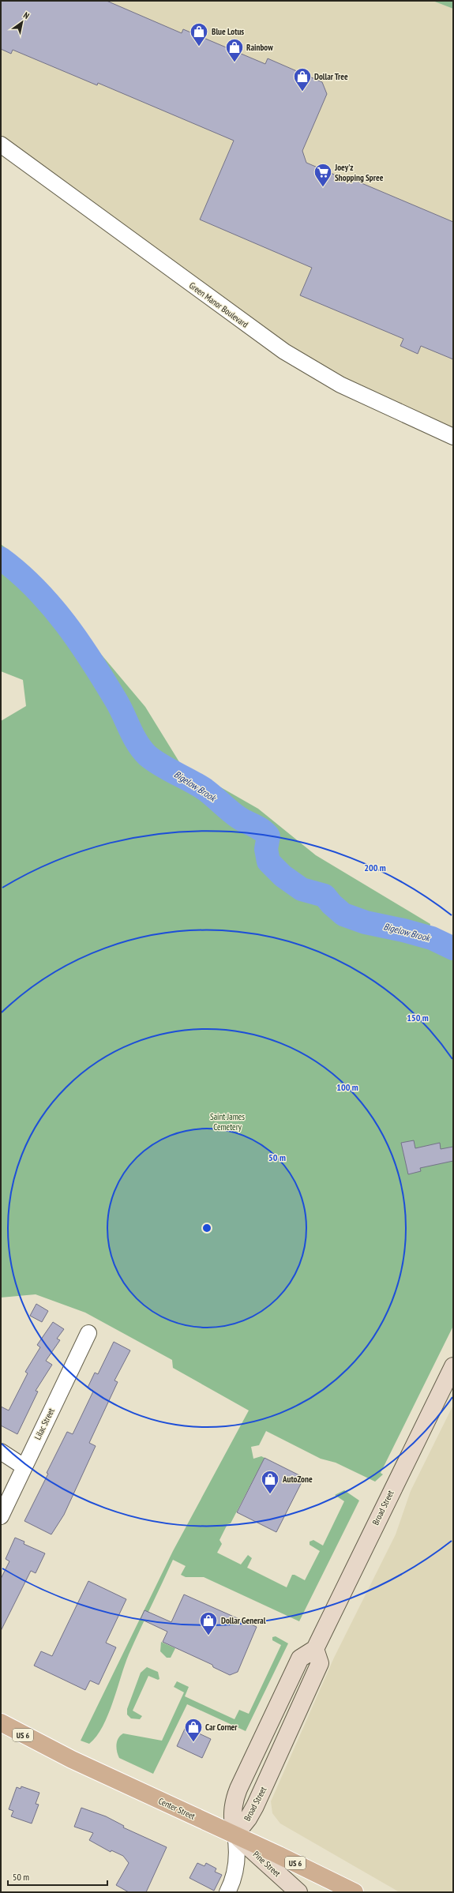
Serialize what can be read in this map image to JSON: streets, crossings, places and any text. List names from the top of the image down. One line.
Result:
{"streets":{"main road":["Broad Street","US 6","Center Street","Pine Street"],"street":["Green Manor Boulevard","Lilac Street"]},"crossings":[["Broad Street","Center Street"],["Broad Street","Pine Street"],["Center Street","Pine Street"]],"water":["Bigelow Brook"],"parks":["Saint James Cemetery"],"places":{"shop":["Blue Lotus","Rainbow","Dollar Tree","AutoZone","Dollar General","Car Corner"],"supermarket":["Joey'z Shopping Spree"]},"scale_bar":"50 m","north":"top right","rings":["200 m","150 m","100 m","50 m"]}
